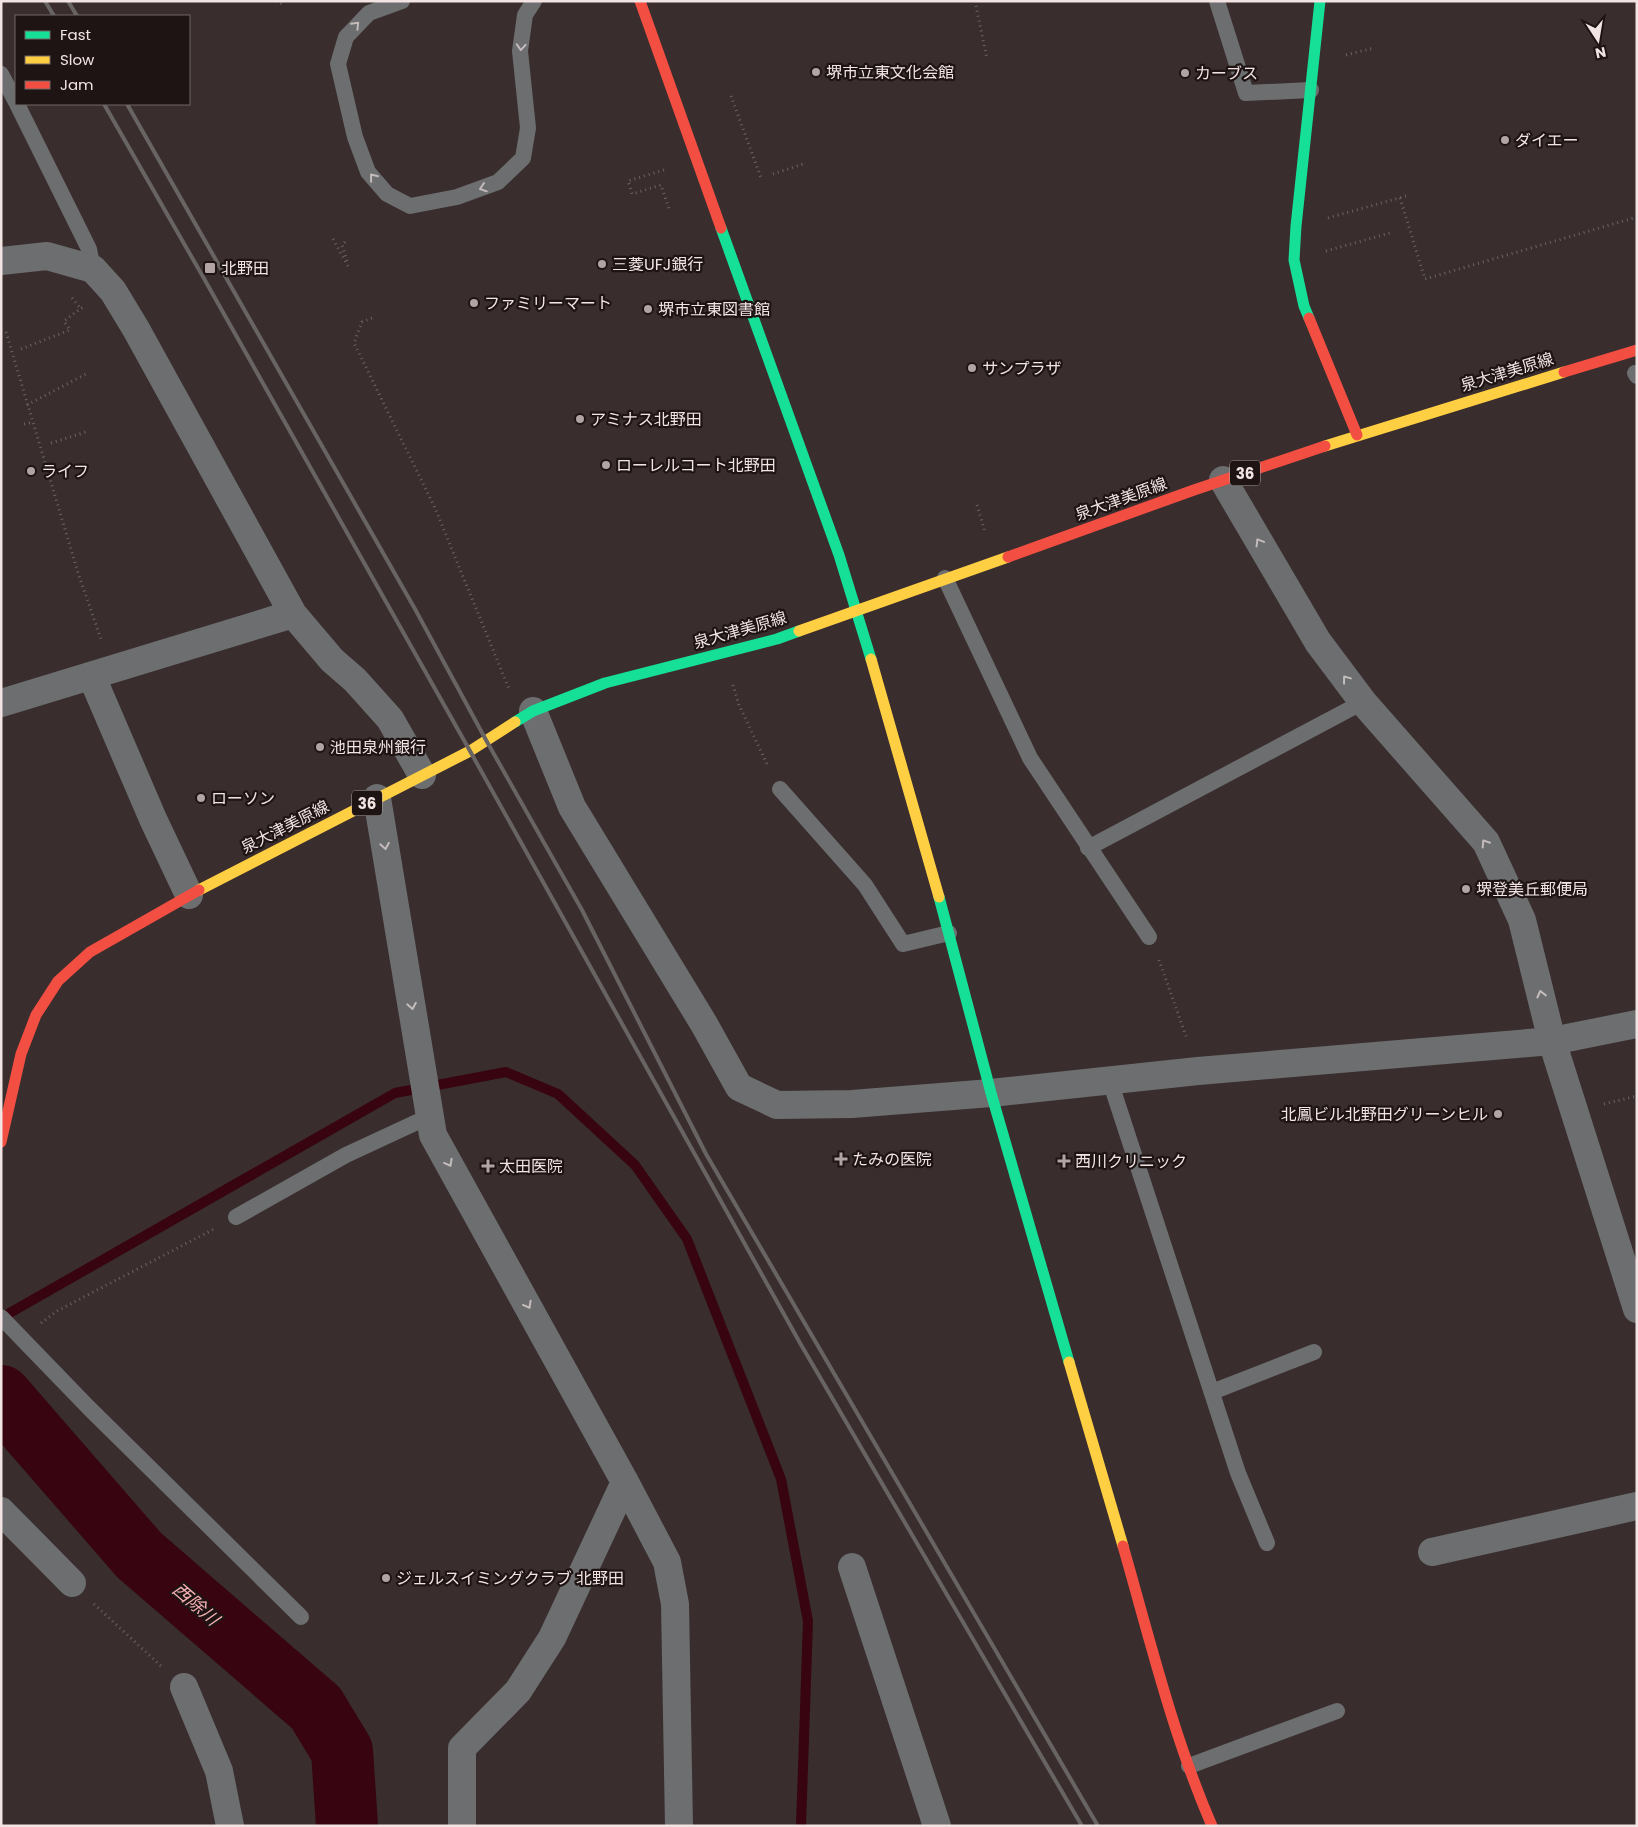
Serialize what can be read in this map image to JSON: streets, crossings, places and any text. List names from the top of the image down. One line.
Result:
{"streets":{"street":["泉大津美原線","36"]},"water":["西除川"],"places":{"other":["堺市立東文化会館","カーブス","ダイエー","三菱UFJ銀行","ファミリーマート","堺市立東図書館","サンプラザ","アミナス北野田","ローレルコート北野田","ライフ","池田泉州銀行","ローソン","堺登美丘郵便局","北鳳ビル北野田グリーンヒル","ジェルスイミングクラブ 北野田"],"transit":["北野田"],"health":["たみの医院","西川クリニック","太田医院"]},"legend":["Fast","Slow","Jam"],"north":"bottom"}
